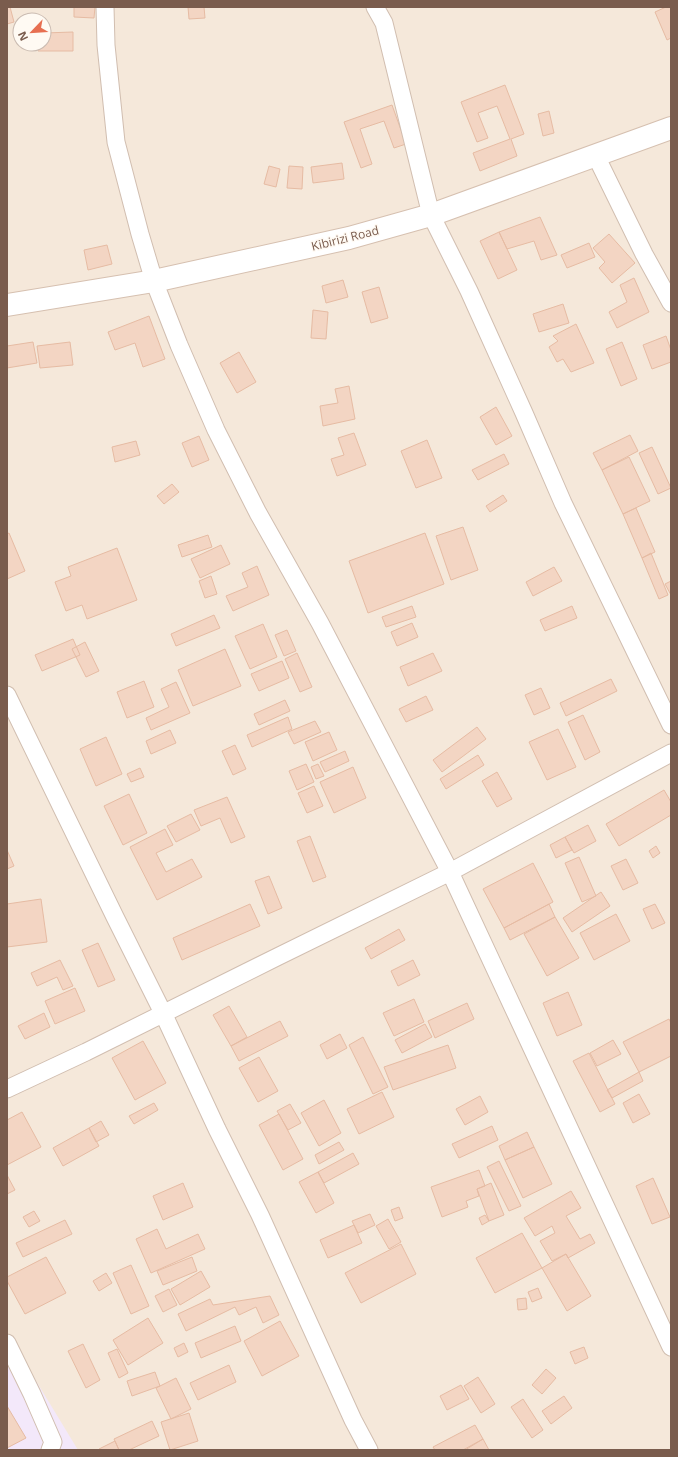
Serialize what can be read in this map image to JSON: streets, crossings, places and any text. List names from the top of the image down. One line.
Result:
{"streets":{"street":["Kibirizi Road"]},"north":"bottom left"}
